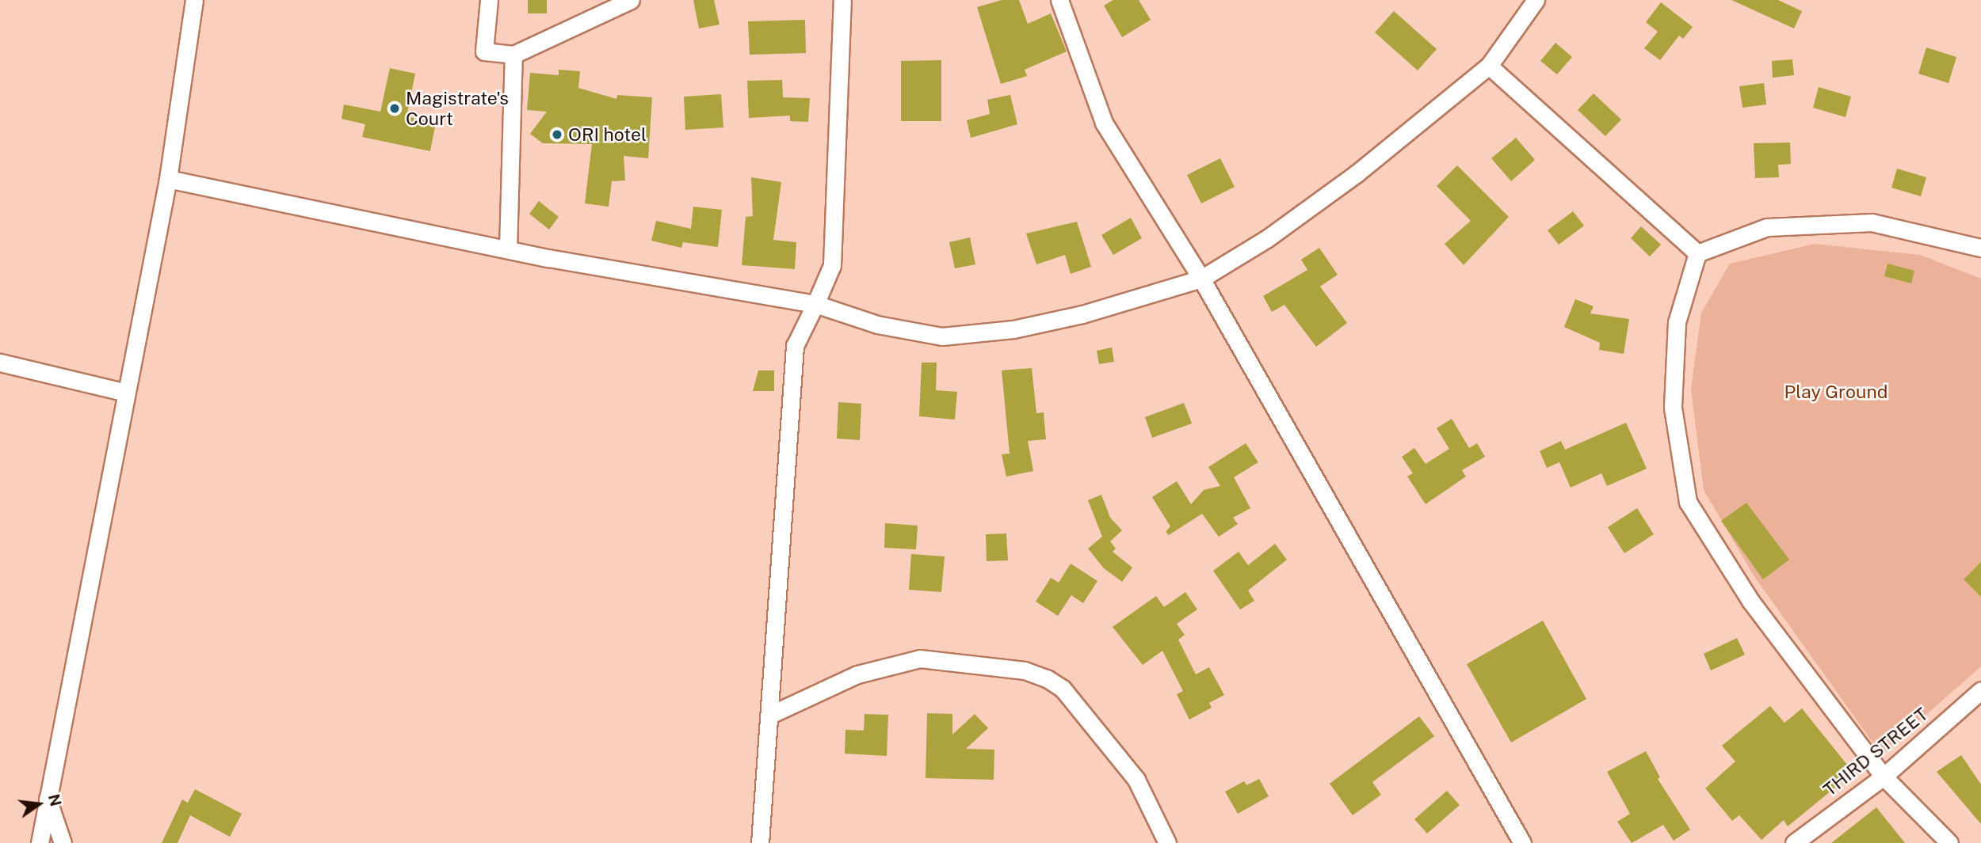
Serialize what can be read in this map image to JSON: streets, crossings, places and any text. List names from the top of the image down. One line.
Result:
{"streets":{"street":["THIRD STREET"]},"parks":["Play Ground"],"places":["Magistrate's Court","ORI hotel"],"north":"right"}
